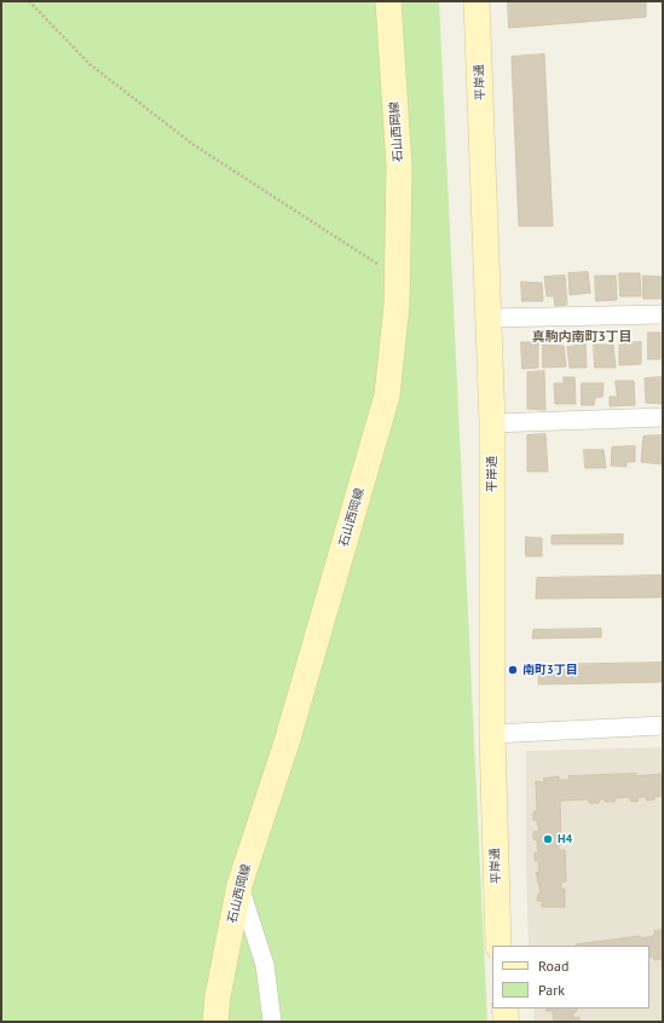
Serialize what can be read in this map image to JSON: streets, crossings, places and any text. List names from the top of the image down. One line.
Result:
{"streets":{"street":["平岸通","石山西岡線"]},"districts":["真駒内南町3丁目"],"places":["南町3丁目","H4"],"legend":["Road","Park"]}
